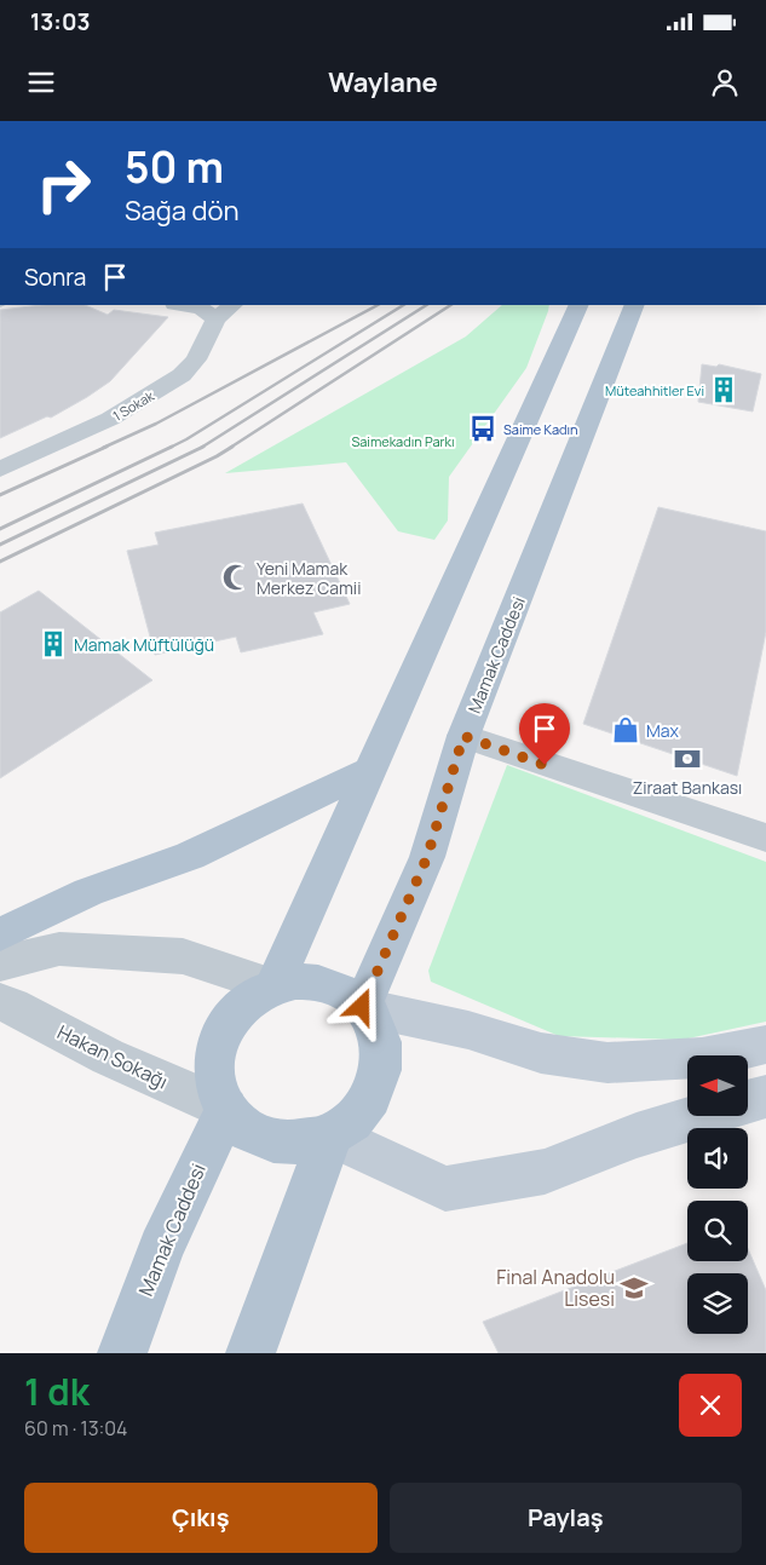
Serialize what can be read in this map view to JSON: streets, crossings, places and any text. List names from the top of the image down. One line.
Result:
{"streets":{"main road":["Mamak Caddesi"],"street":["1 Sokak","Hakan Sokağı"]},"crossings":[["Mamak Caddesi","Hakan Sokağı"]],"parks":["Saimekadın Parkı"],"places":{"building":["Müteahhitler Evi","Mamak Müftülüğü"],"bus stop":["Saime Kadın"],"mosque":["Yeni Mamak Merkez Camii"],"shop":["Max"],"bank":["Ziraat Bankası"],"school or university":["Final Anadolu Lisesi"]},"north":"left","page":{"status":"13:03","header":"Waylane","turn":["50 m","Sağa dön"],"then":"Sonra","heading":["1 dk","60 m · 13:04"],"buttons":["Çıkış","Paylaş"]}}
